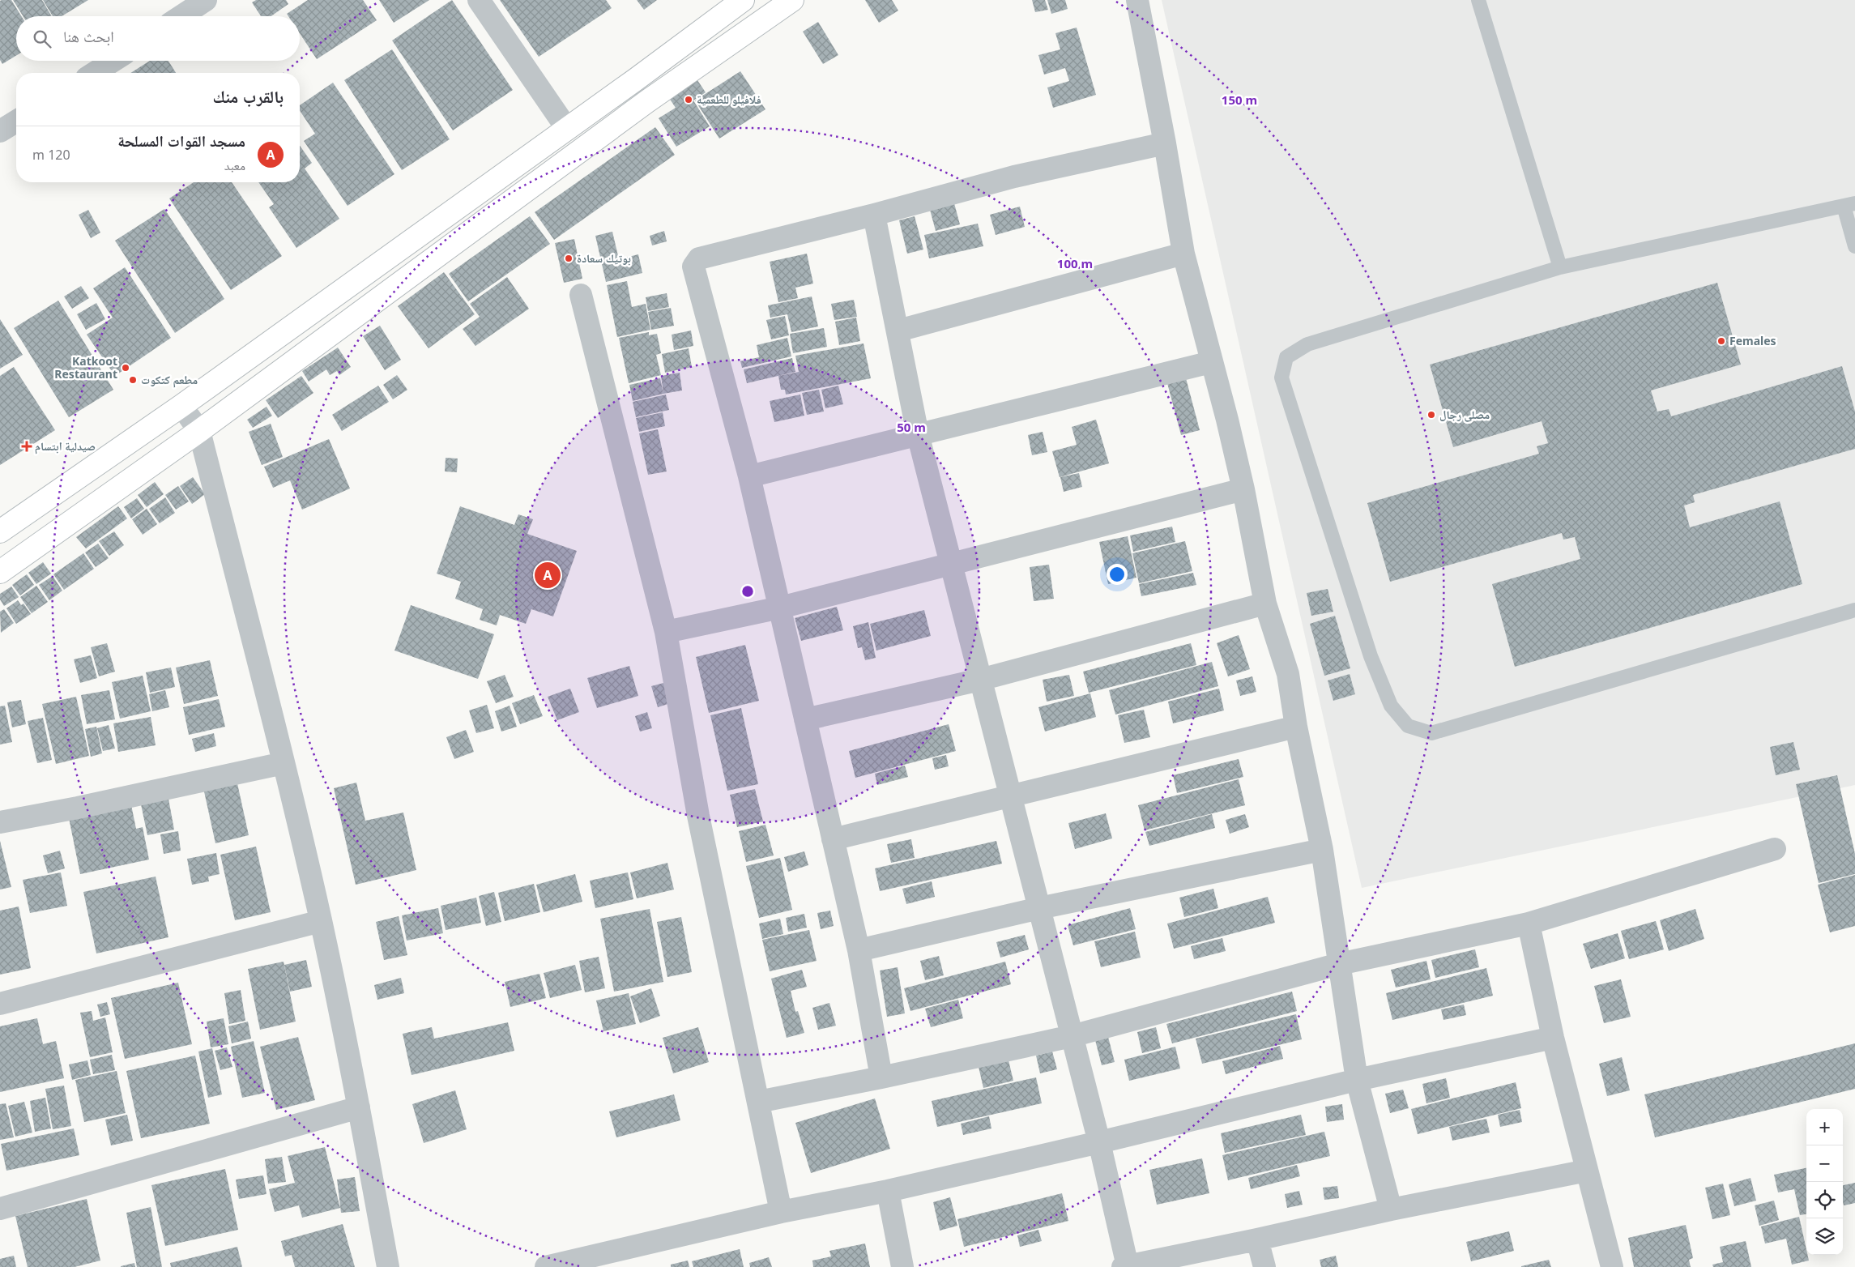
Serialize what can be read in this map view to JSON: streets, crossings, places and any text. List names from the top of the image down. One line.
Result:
{"places":{"other":["فلافيلو للطعمية","بوتيك سعادة","Females","Katkoot Restaurant","مطعم كتكوت","مصلى رجال"],"health":["صيدلية ابتسام"]},"page":{"search":"ابحث هنا","heading":"بالقرب منك","list":[{"mark":"A","name":"مسجد القوات المسلحة","note":"معبد","value":"120 m"}],"pins":"A","map_buttons":["+","−"]},"rings":["150 m","100 m","50 m"]}
